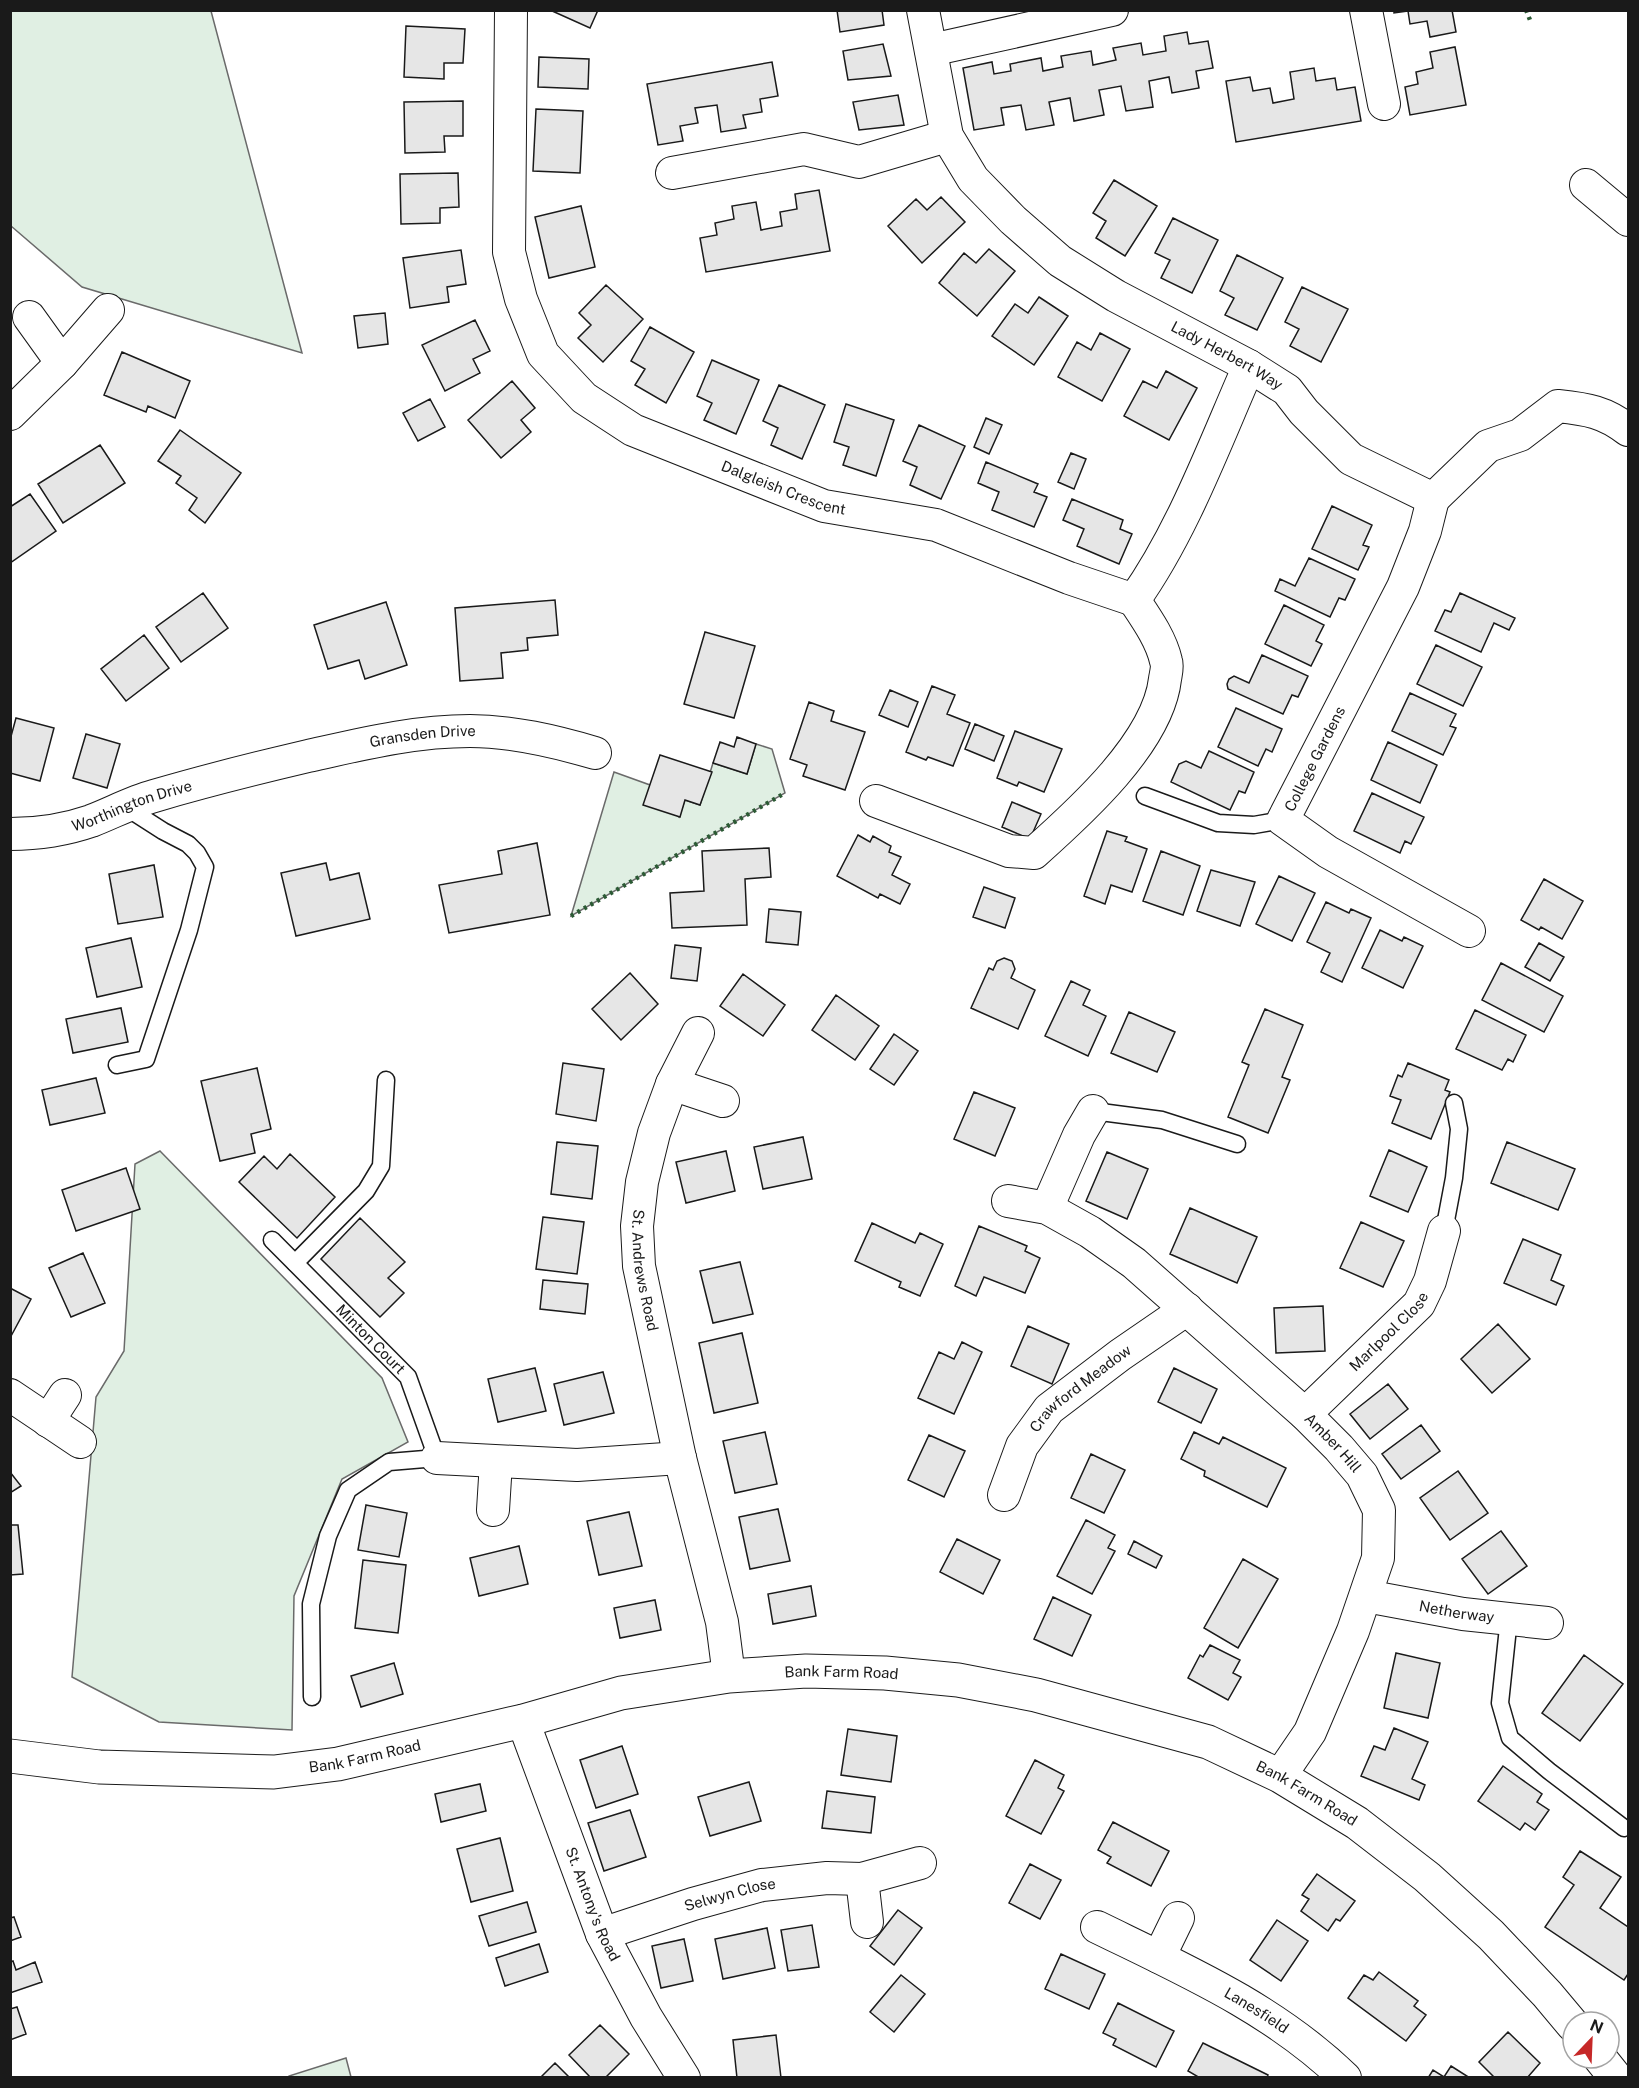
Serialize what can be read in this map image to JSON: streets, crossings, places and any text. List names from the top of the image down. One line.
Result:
{"streets":{"street":["Lady Herbert Way","Dalgleish Crescent","Gransden Drive","College Gardens","Worthington Drive","St. Andrews Road","Marlpool Close","Crawford Meadow","Amber Hill","Netherway","Bank Farm Road","Selwyn Close","St. Antony's Road","Lanesfield"],"lane":["Minton Court"]},"crossings":[["Lady Herbert Way","College Gardens"],["Gransden Drive","Worthington Drive"],["St. Andrews Road","Bank Farm Road"],["Marlpool Close","Amber Hill"],["Crawford Meadow","Amber Hill"],["Amber Hill","Netherway"],["Amber Hill","Bank Farm Road"],["Bank Farm Road","St. Antony's Road"],["Selwyn Close","St. Antony's Road"]],"north":"top right"}
